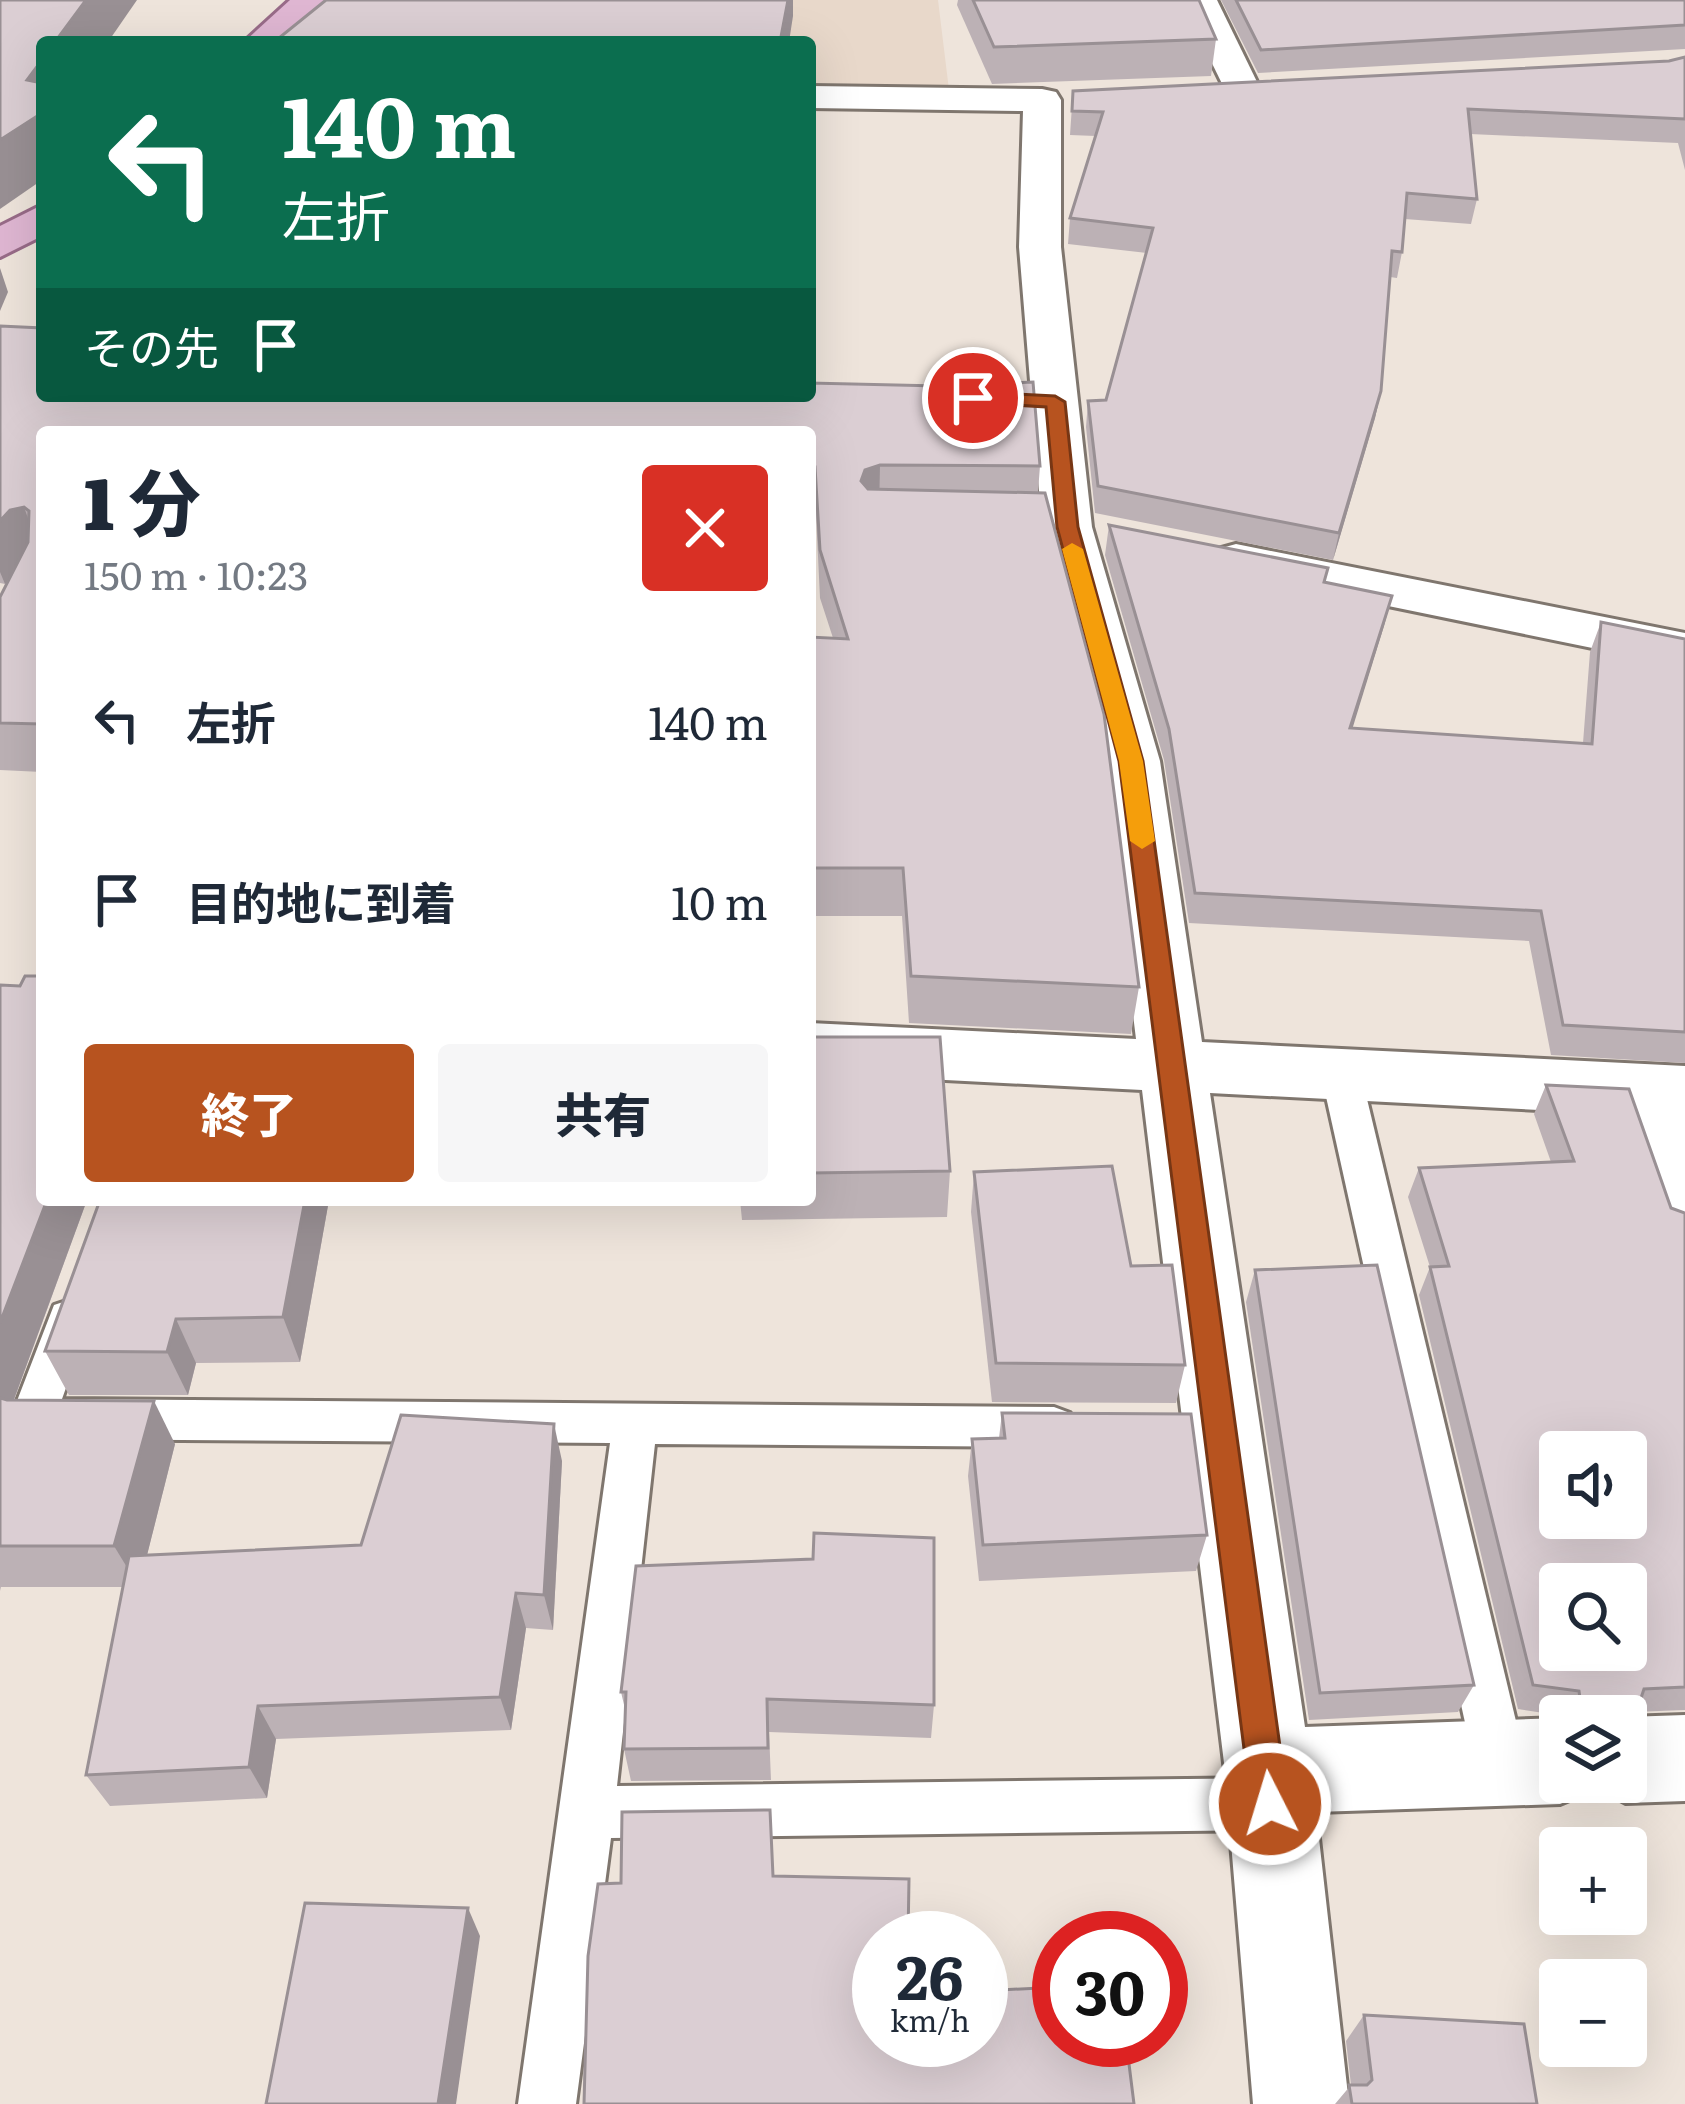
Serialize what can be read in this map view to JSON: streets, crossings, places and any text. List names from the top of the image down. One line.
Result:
{"page":{"turn":["140 m","左折"],"then":"その先","heading":["1 分","150 m · 10:23"],"list":[{"name":"左折","value":"140 m"},{"name":"目的地に到着","value":"10 m"}],"buttons":["終了","共有"],"map_buttons":["+","−"],"speed":"26 km/h","limit":"30"}}
